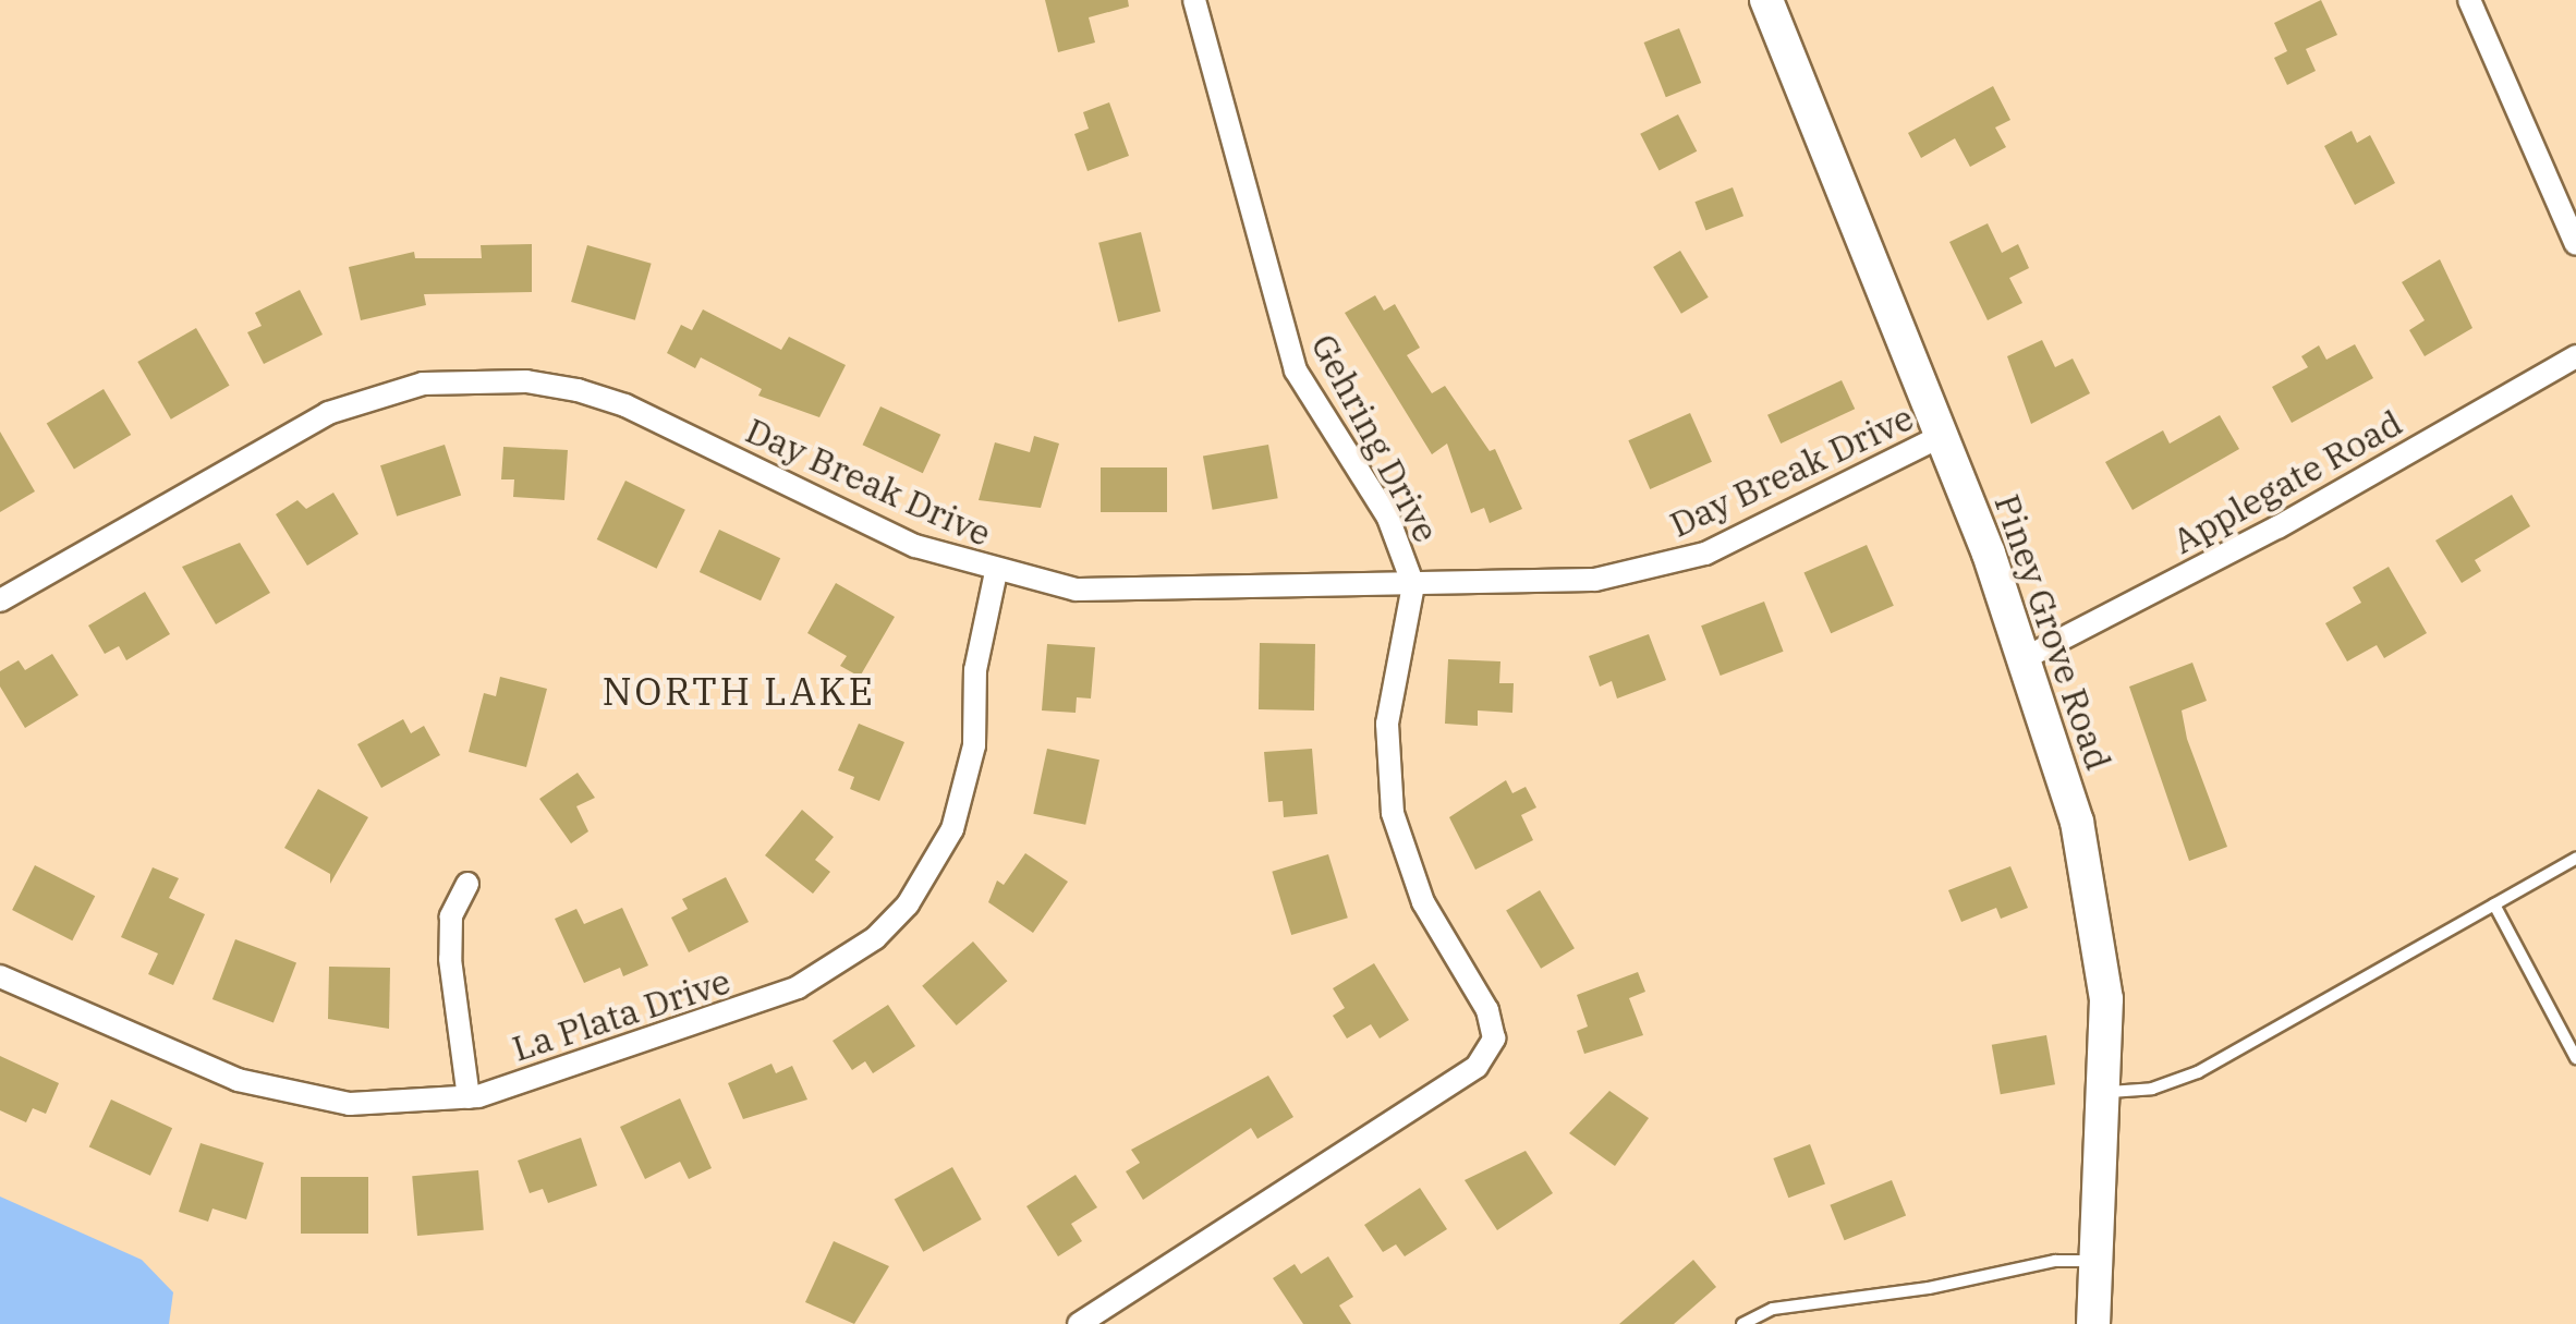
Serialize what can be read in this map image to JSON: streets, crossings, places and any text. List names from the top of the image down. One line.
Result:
{"streets":{"main road":["Piney Grove Road"],"street":["Gehring Drive","Day Break Drive","Applegate Road","La Plata Drive"]},"crossings":[["Gehring Drive","Day Break Drive"],["Day Break Drive","Piney Grove Road"],["Day Break Drive","La Plata Drive"],["Applegate Road","Piney Grove Road"]],"districts":["NORTH LAKE"]}
